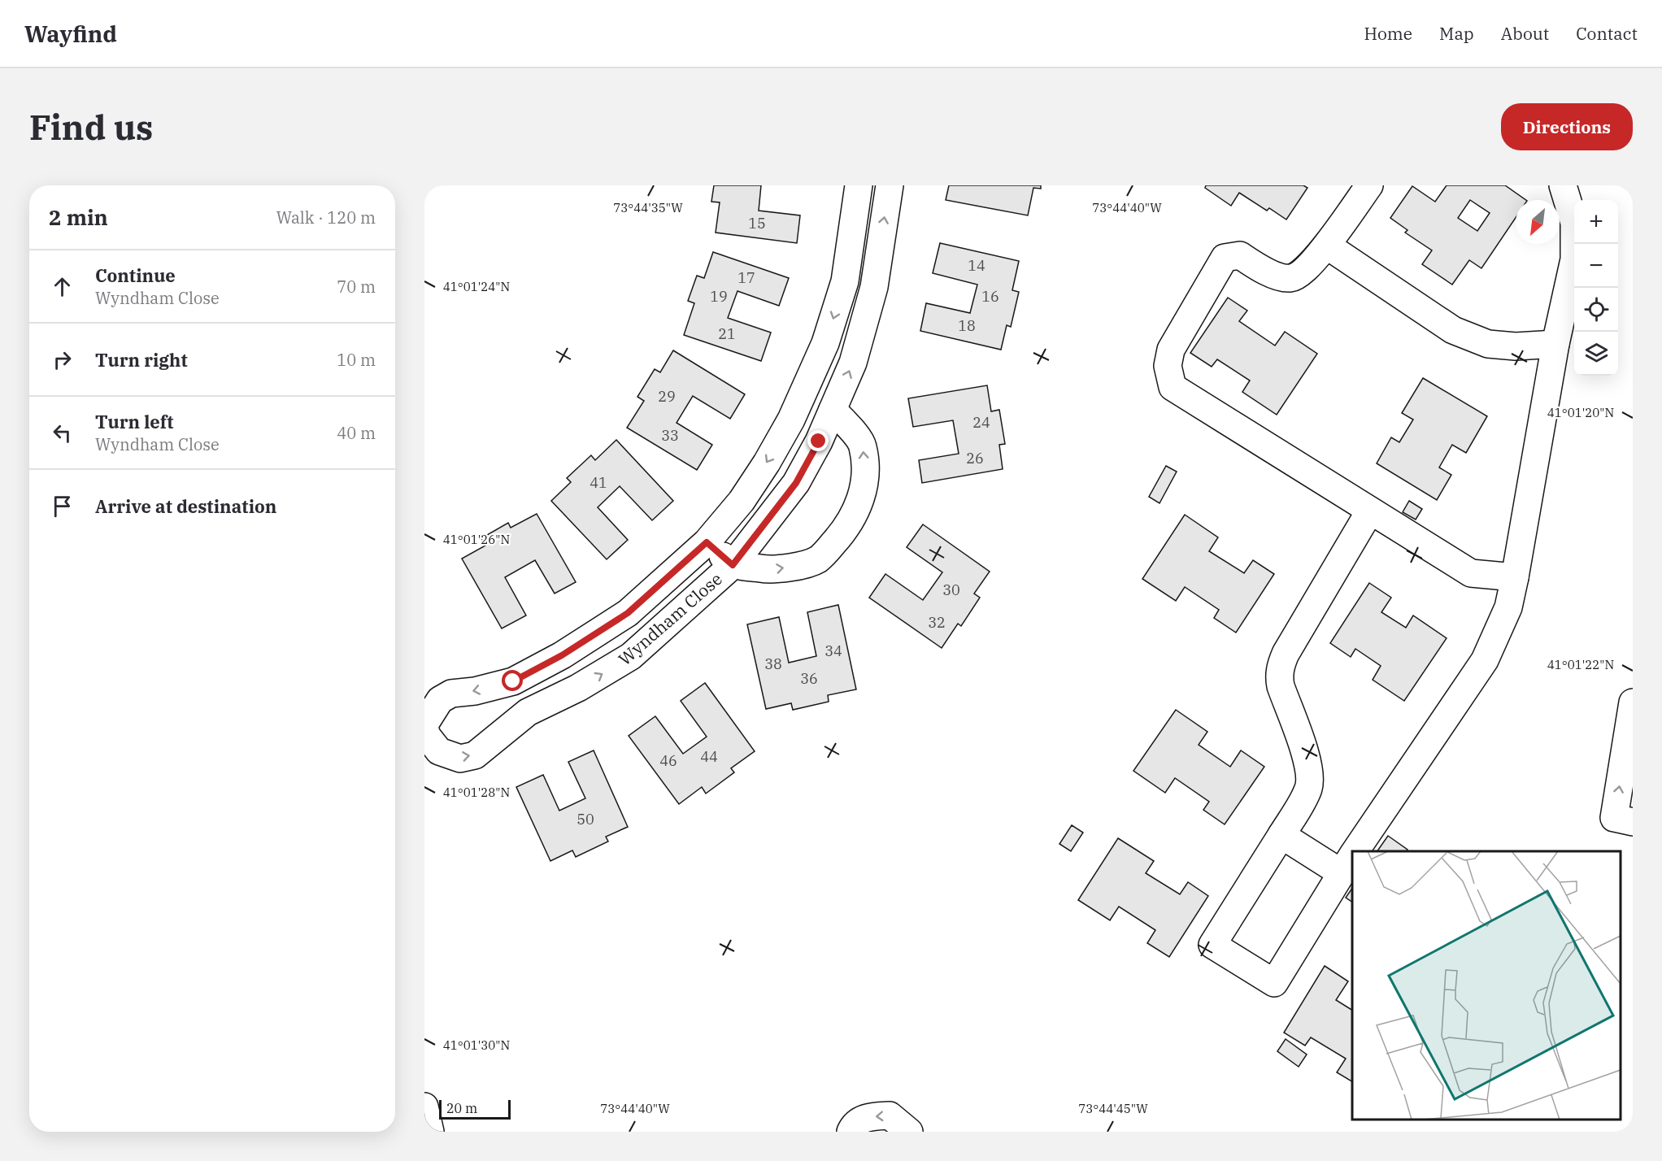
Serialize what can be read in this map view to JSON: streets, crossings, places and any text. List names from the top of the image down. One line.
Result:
{"streets":{"street":["Wyndham Close"]},"house_numbers":["15","14","17","19","16","18","21","29","24","33","26","41","30","32","34","38","36","44","46","50"],"scale_bar":"20 m","north":"bottom left","page":{"header":"Wayfind","nav":["Home","Map","About","Contact"],"buttons":"Directions","title":"Find us","heading":["2 min","Walk · 120 m"],"map_buttons":["+","−"],"list":[["Continue","Wyndham Close","70 m"],["Turn right","10 m"],["Turn left","Wyndham Close","40 m"],"Arrive at destination"],"scale":"20 m"},"coordinates":["73°44'35\"W","73°44'40\"W","41°01'24\"N","41°01'20\"N","41°01'26\"N","41°01'22\"N","41°01'28\"N","41°01'30\"N","73°44'45\"W"]}
